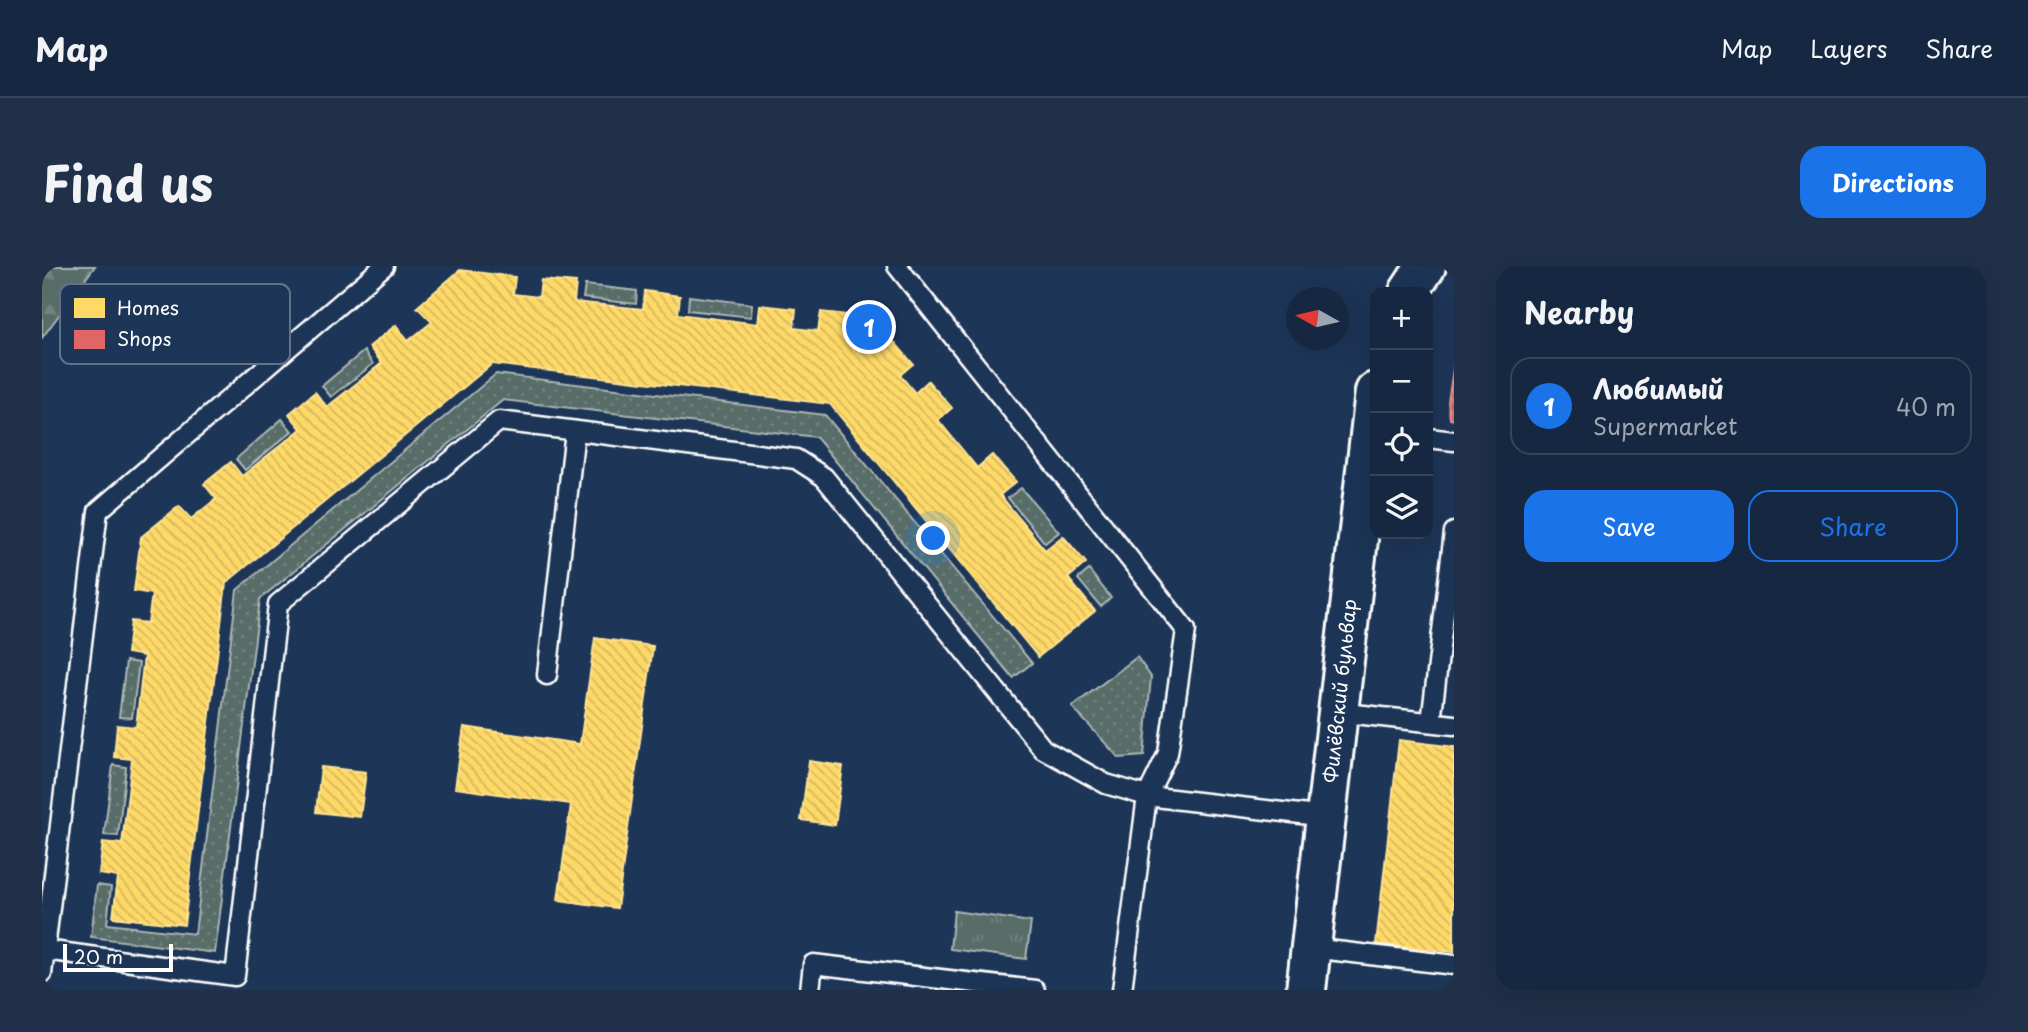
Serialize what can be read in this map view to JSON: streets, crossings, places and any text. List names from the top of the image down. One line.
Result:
{"streets":{"street":["Филёвский бульвар"]},"legend":["Homes","Shops"],"scale_bar":"20 m","north":"left","page":{"header":"Map","nav":["Map","Layers","Share"],"title":"Find us","buttons":["Directions",["Save","Share"]],"heading":"Nearby","map_buttons":["+","−"],"pins":"1","list":[{"mark":"1","name":"Любимый","note":"Supermarket","value":"40 m"}],"scale":"20 m"}}
